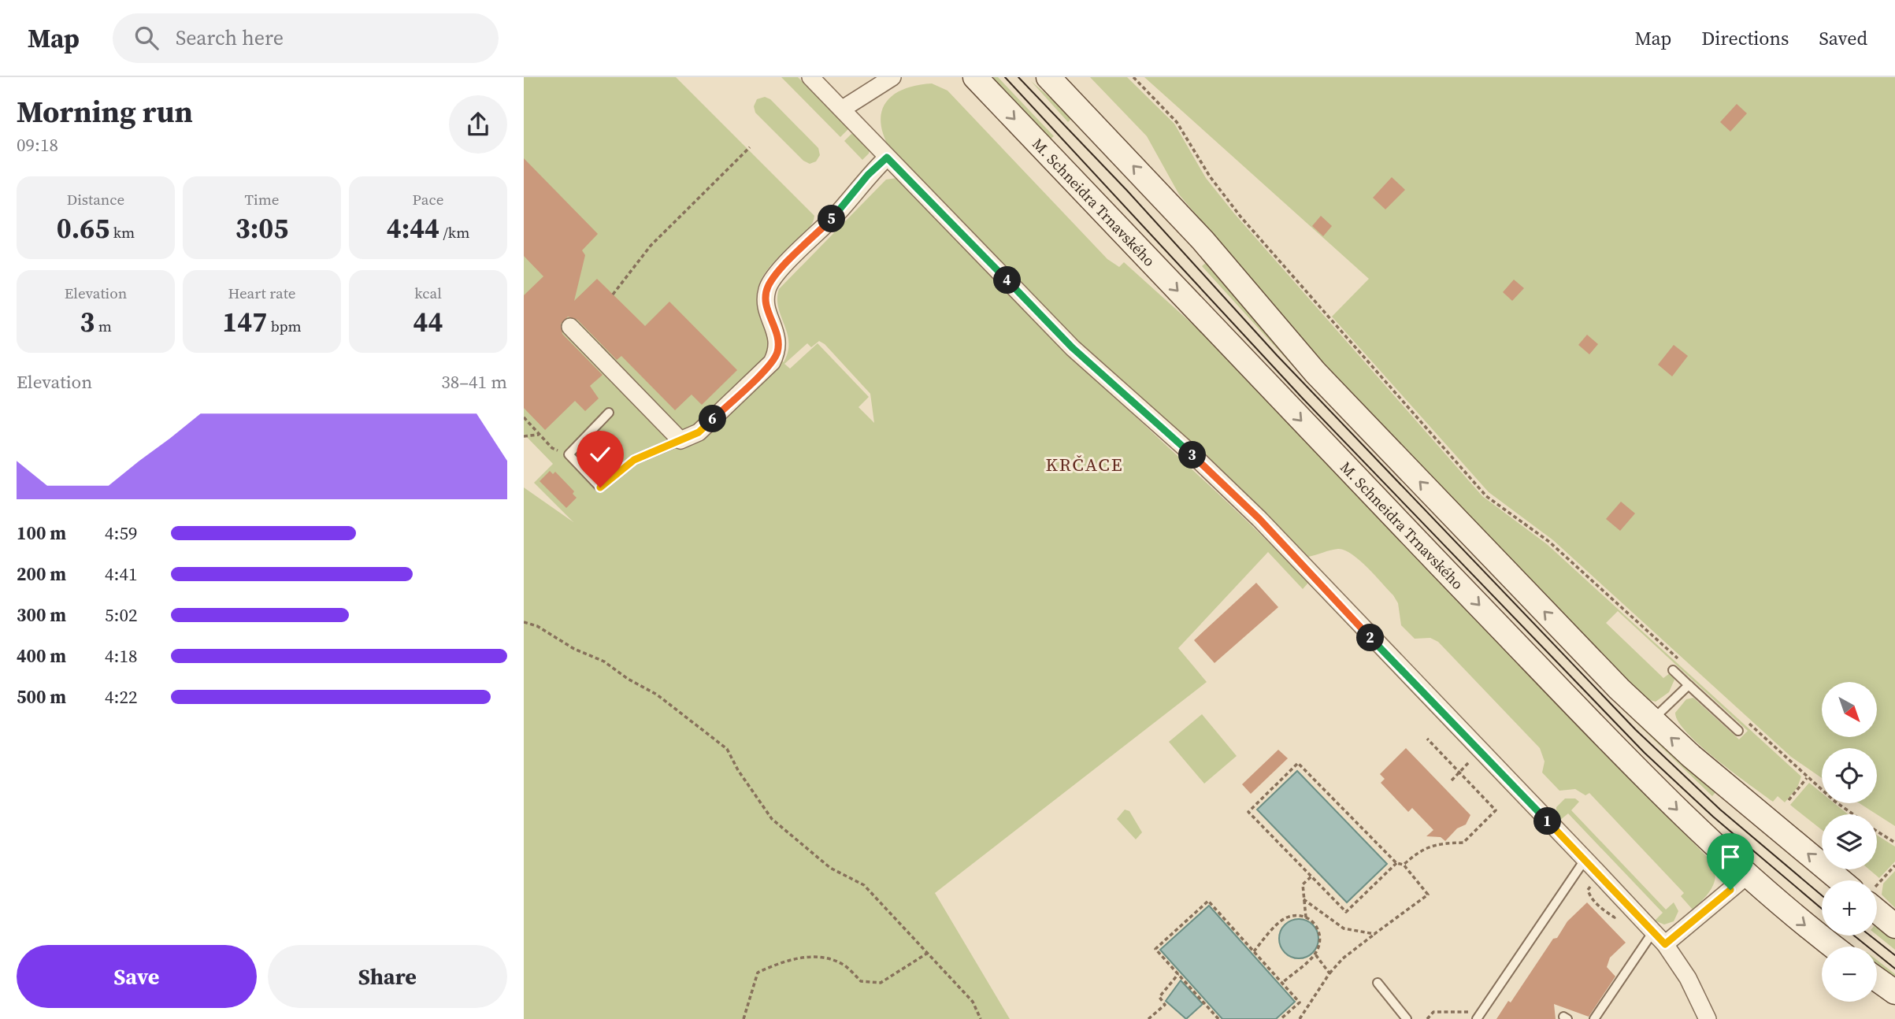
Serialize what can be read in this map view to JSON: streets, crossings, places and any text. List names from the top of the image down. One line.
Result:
{"streets":{"main road":["M. Schneidra Trnavského"]},"districts":["KRČACE"],"north":"bottom right","page":{"header":"Map","search":"Search here","nav":["Map","Directions","Saved"],"heading":["Morning run","09:18"],"stats":[["Distance","0.65 km"],["Time","3:05"],["Pace","4:44 /km"],["Elevation","3 m"],["Heart rate","147 bpm"],["kcal","44"]],"pins":["5","4","6","3","2","1"],"chart":["Elevation","38–41 m"],"list":[{"name":"100 m","note":"4:59"},{"name":"200 m","note":"4:41"},{"name":"300 m","note":"5:02"},{"name":"400 m","note":"4:18"},{"name":"500 m","note":"4:22"}],"map_buttons":["+","−"],"buttons":["Save","Share"]}}
